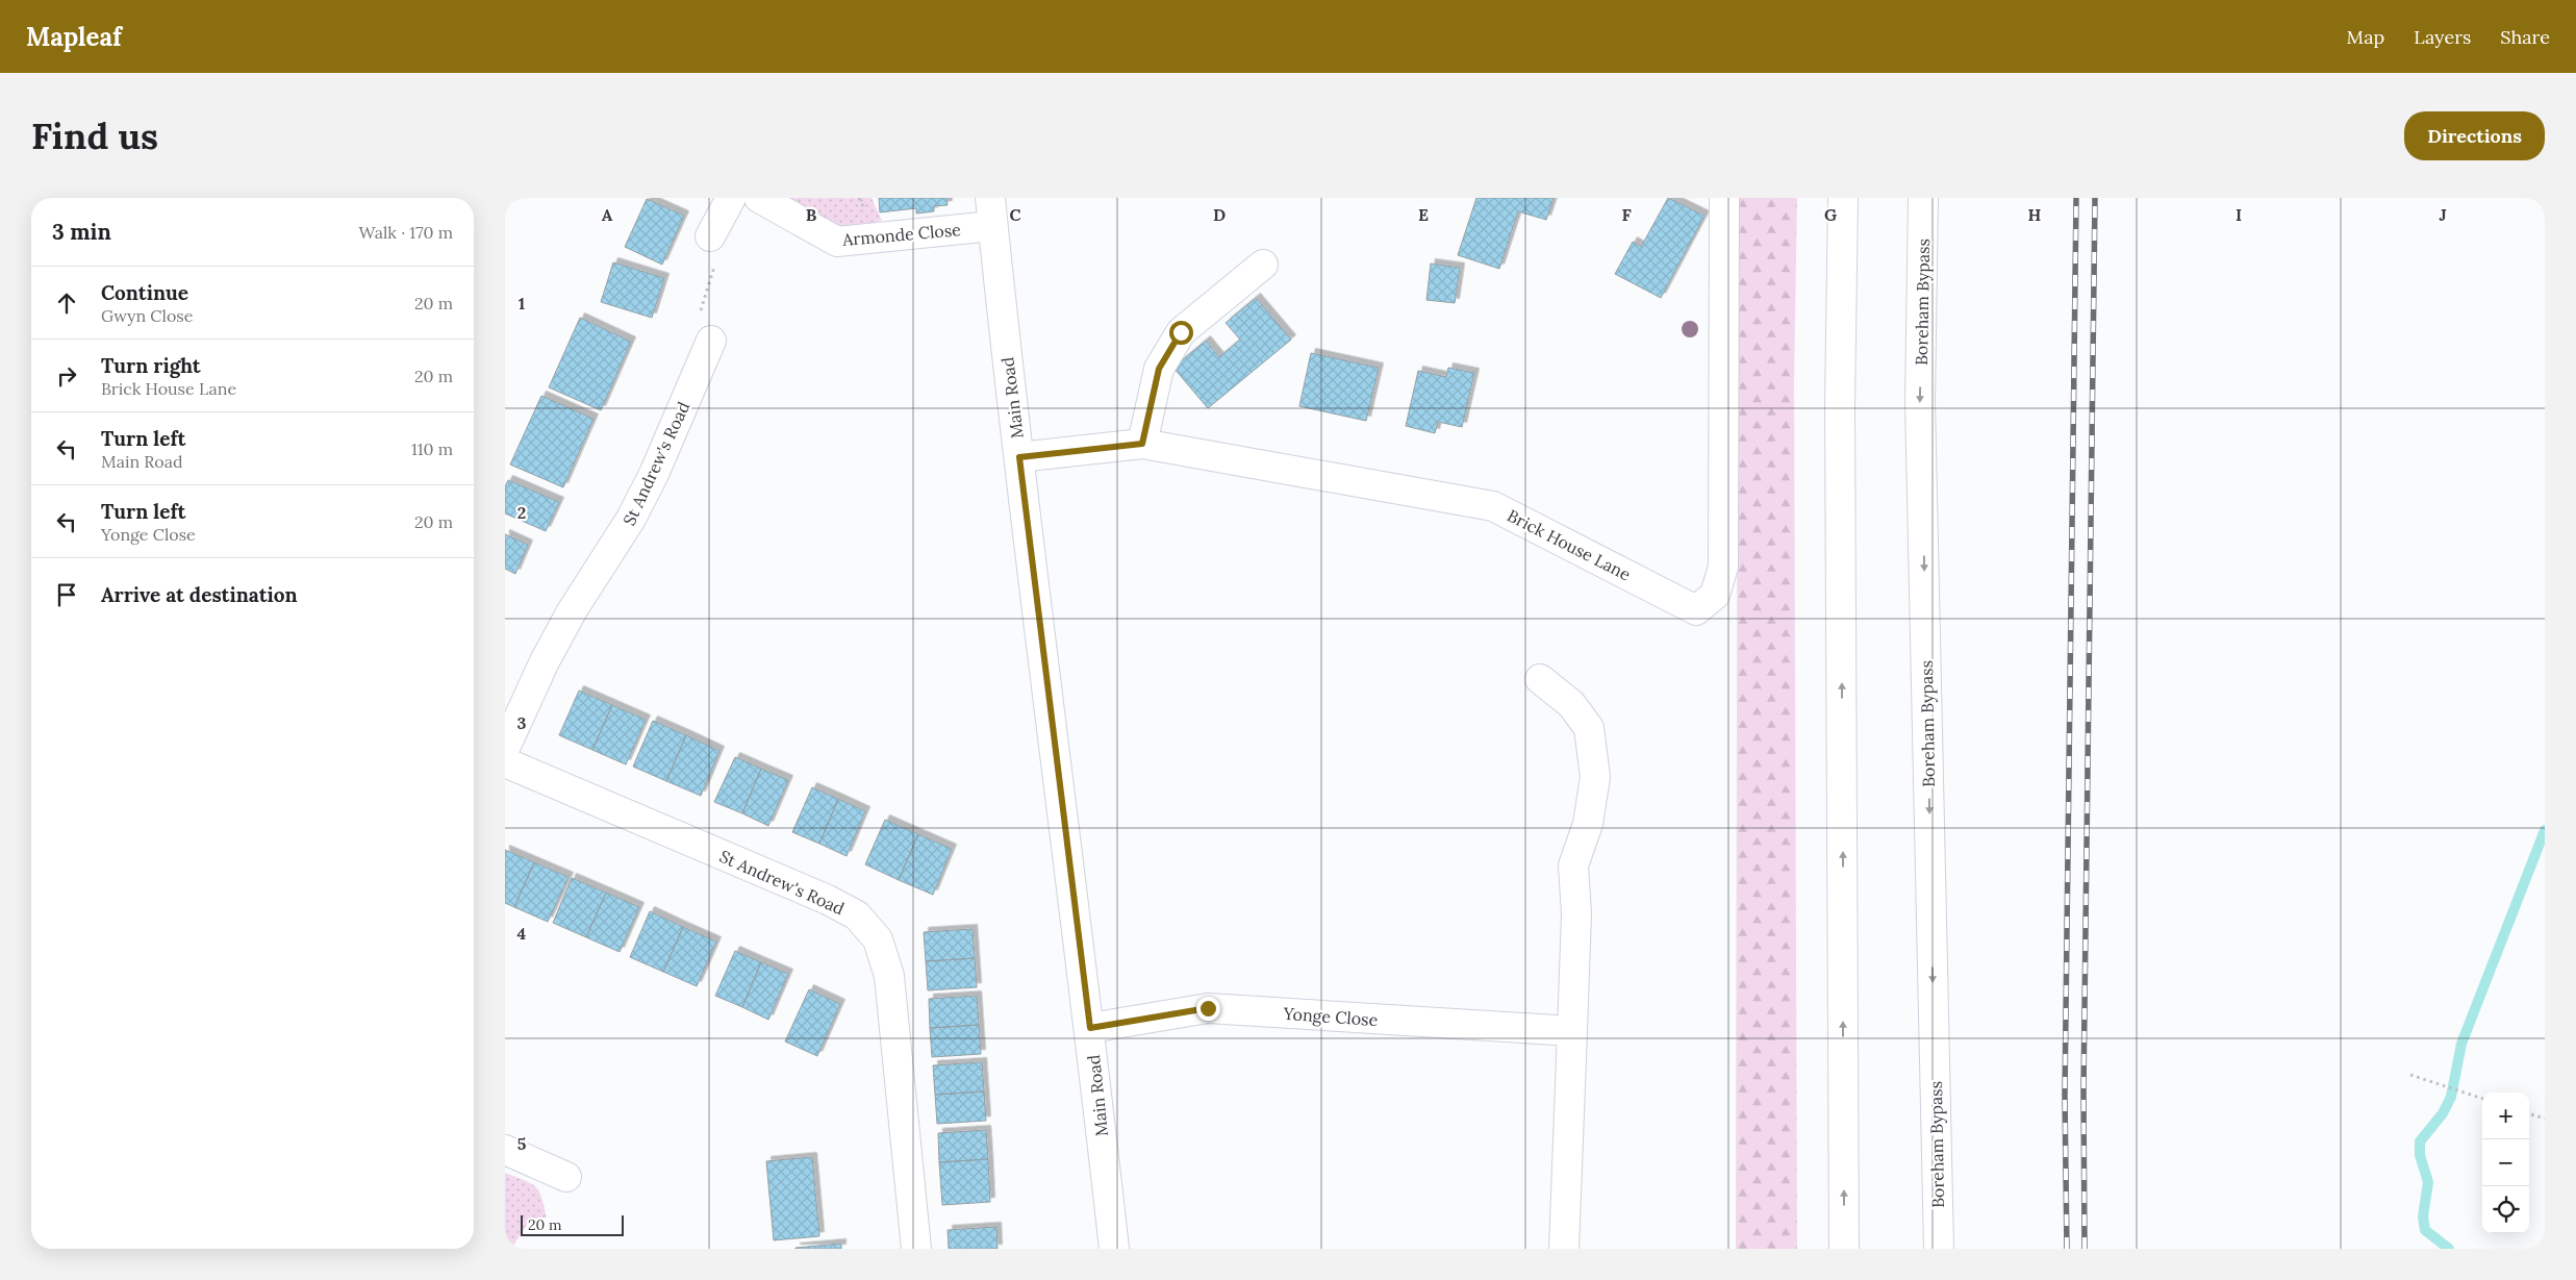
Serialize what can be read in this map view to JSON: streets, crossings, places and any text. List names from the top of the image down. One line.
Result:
{"streets":{"main road":["Armonde Close","Boreham Bypass","Main Road","St Andrew's Road","Brick House Lane","Yonge Close"]},"crossings":[["Armonde Close","Main Road"],["Main Road","Brick House Lane"],["Main Road","Yonge Close"]],"scale_bar":"20 m","page":{"header":"Mapleaf","nav":["Map","Layers","Share"],"buttons":"Directions","title":"Find us","heading":["3 min","Walk · 170 m"],"list":[["Continue","Gwyn Close","20 m"],["Turn right","Brick House Lane","20 m"],["Turn left","Main Road","110 m"],["Turn left","Yonge Close","20 m"],"Arrive at destination"],"map_buttons":["+","−"],"scale":"20 m"},"grid":{"columns":["A","B","C","D","E","F","G","H","I","J"],"rows":["1","2","3","4","5"]}}
